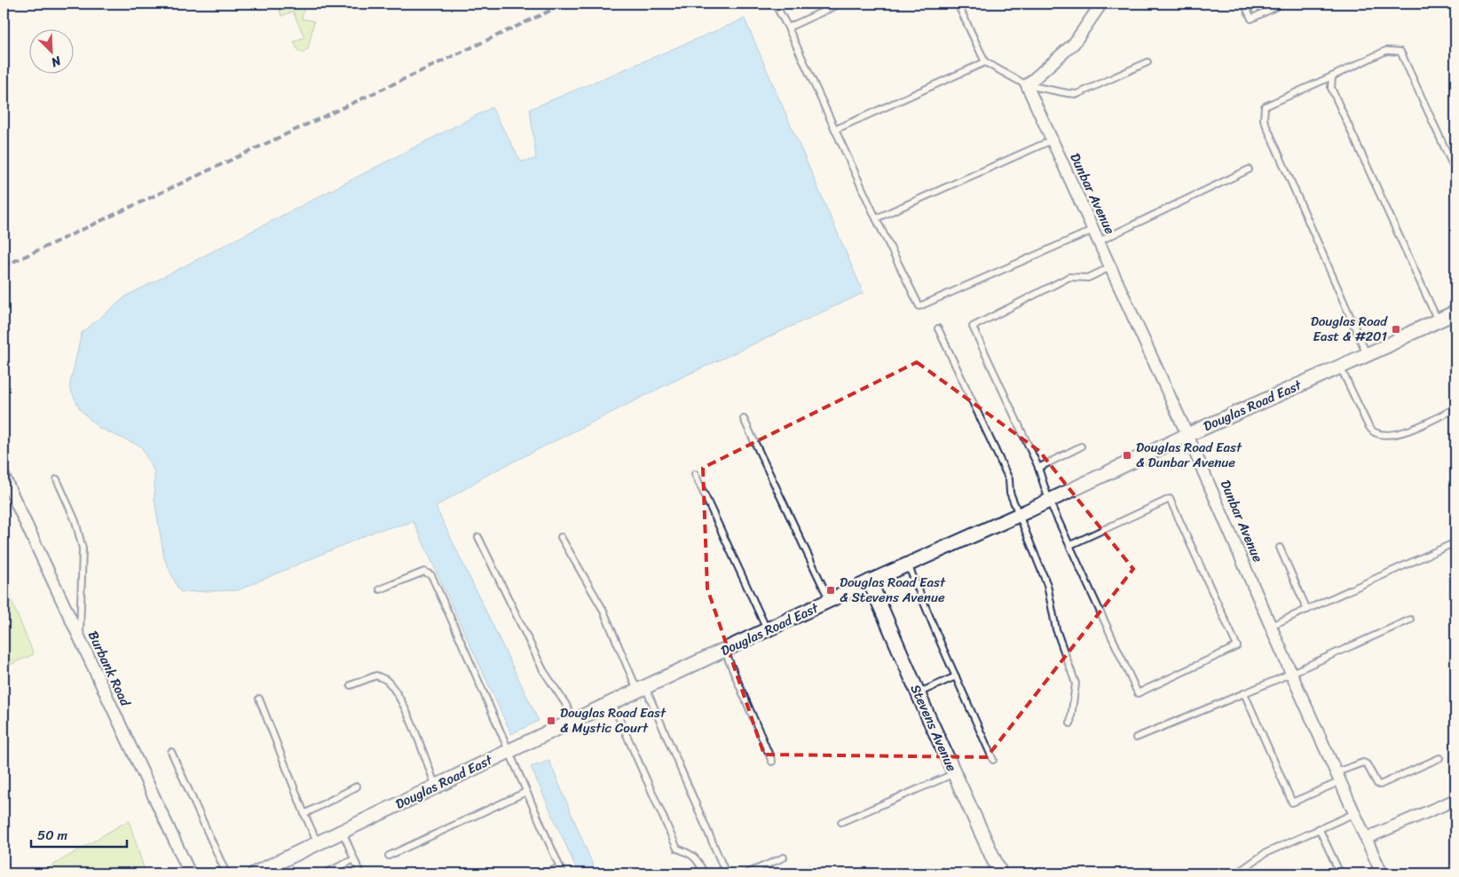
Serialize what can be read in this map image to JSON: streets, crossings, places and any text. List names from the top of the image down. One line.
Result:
{"streets":{"street":["Dunbar Avenue","Douglas Road East","Burbank Road","Stevens Avenue"]},"crossings":[["Dunbar Avenue","Douglas Road East"],["Douglas Road East","Stevens Avenue"]],"places":{"transit":["Douglas Road East & #201","Douglas Road East & Dunbar Avenue","Douglas Road East & Stevens Avenue","Douglas Road East & Mystic Court"]},"scale_bar":"50 m","north":"bottom right"}
